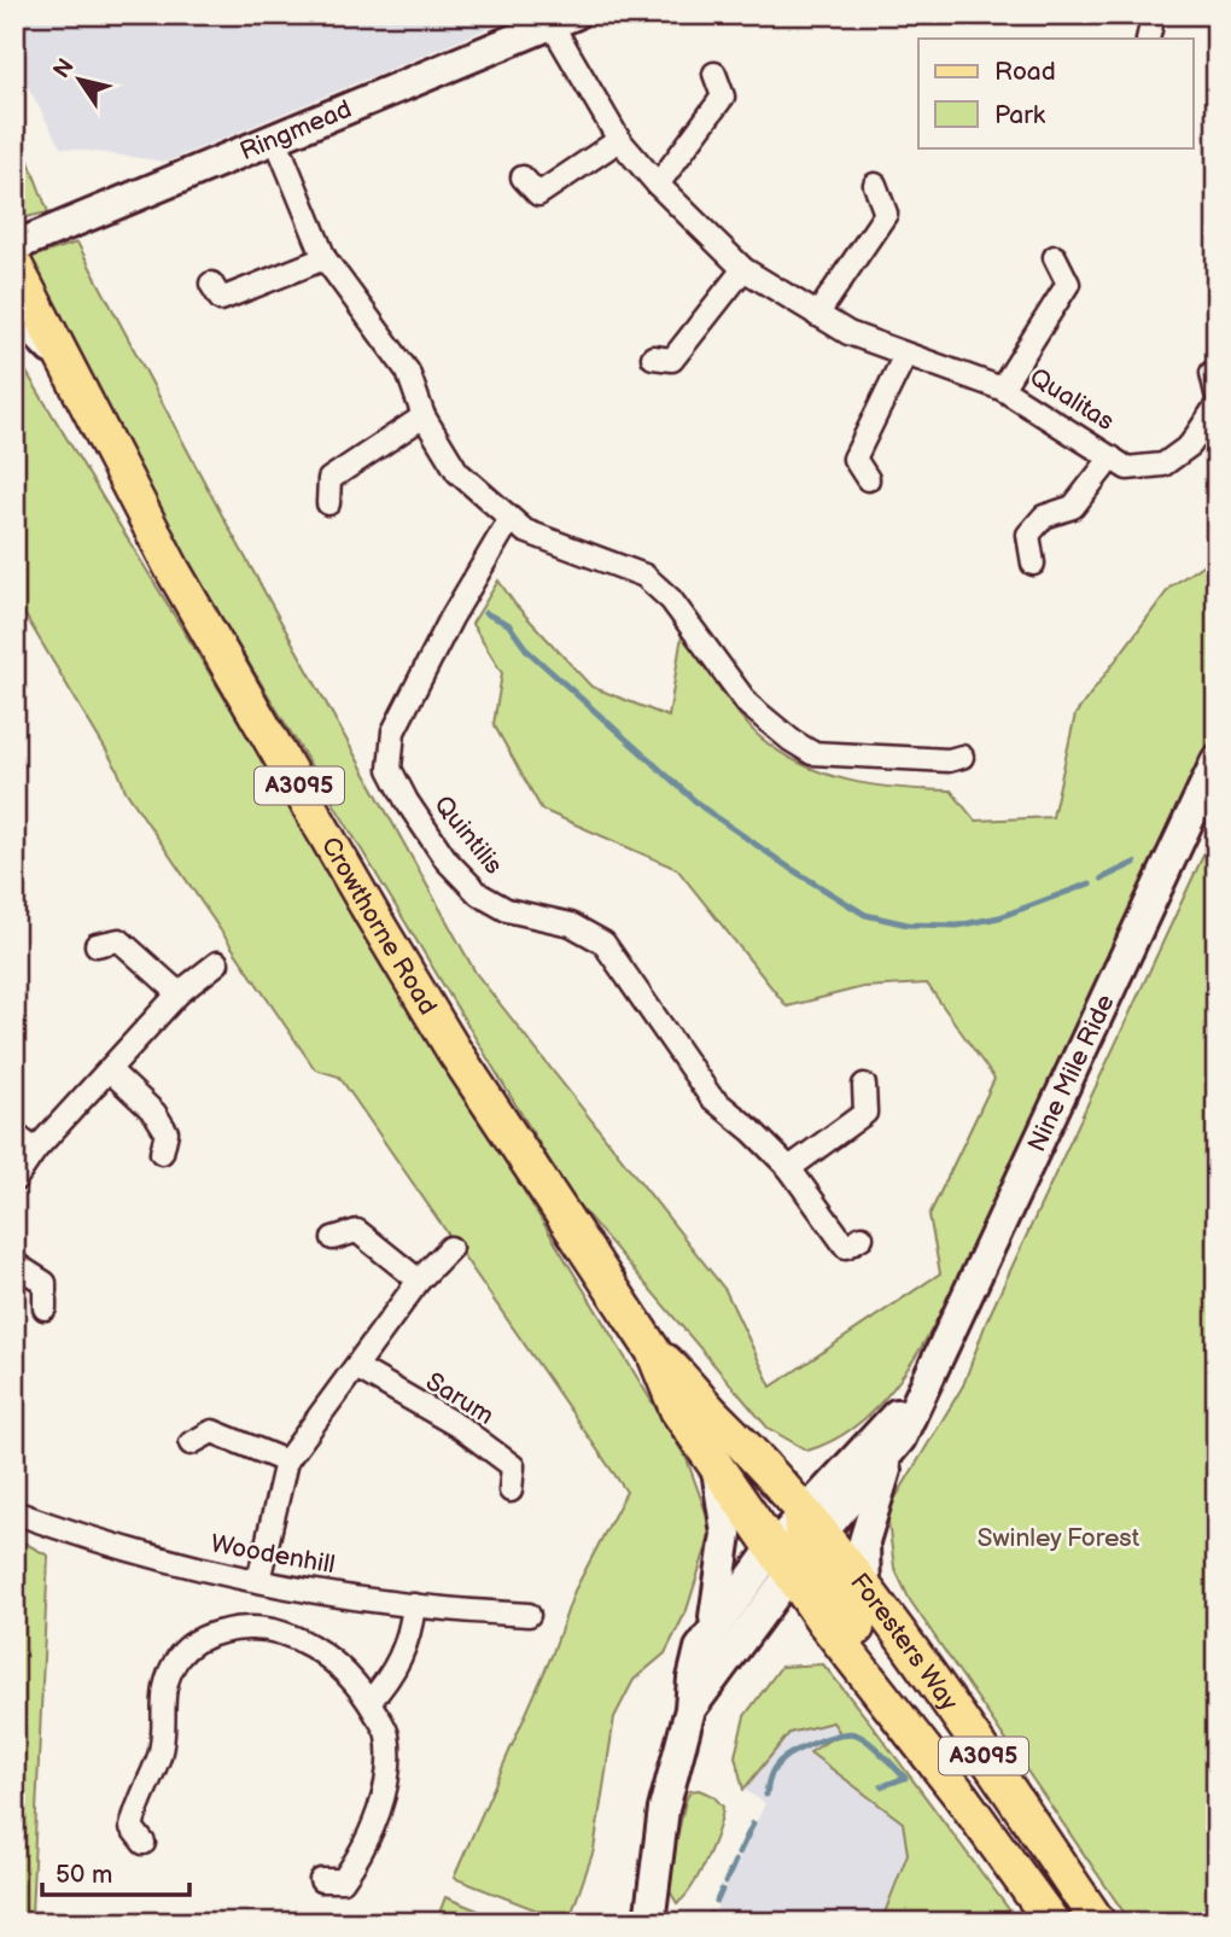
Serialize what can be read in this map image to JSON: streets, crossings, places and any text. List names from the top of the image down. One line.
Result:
{"streets":{"main road":["Ringmead","A3095","Crowthorne Road","Nine Mile Ride","Foresters Way"],"street":["Qualitas","Quintilis","Sarum","Woodenhill"]},"crossings":[["Ringmead","Qualitas"],["Crowthorne Road","Nine Mile Ride"],["Crowthorne Road","Foresters Way"],["Nine Mile Ride","Foresters Way"]],"parks":["Swinley Forest"],"legend":["Road","Park"],"scale_bar":"50 m","north":"top left"}
